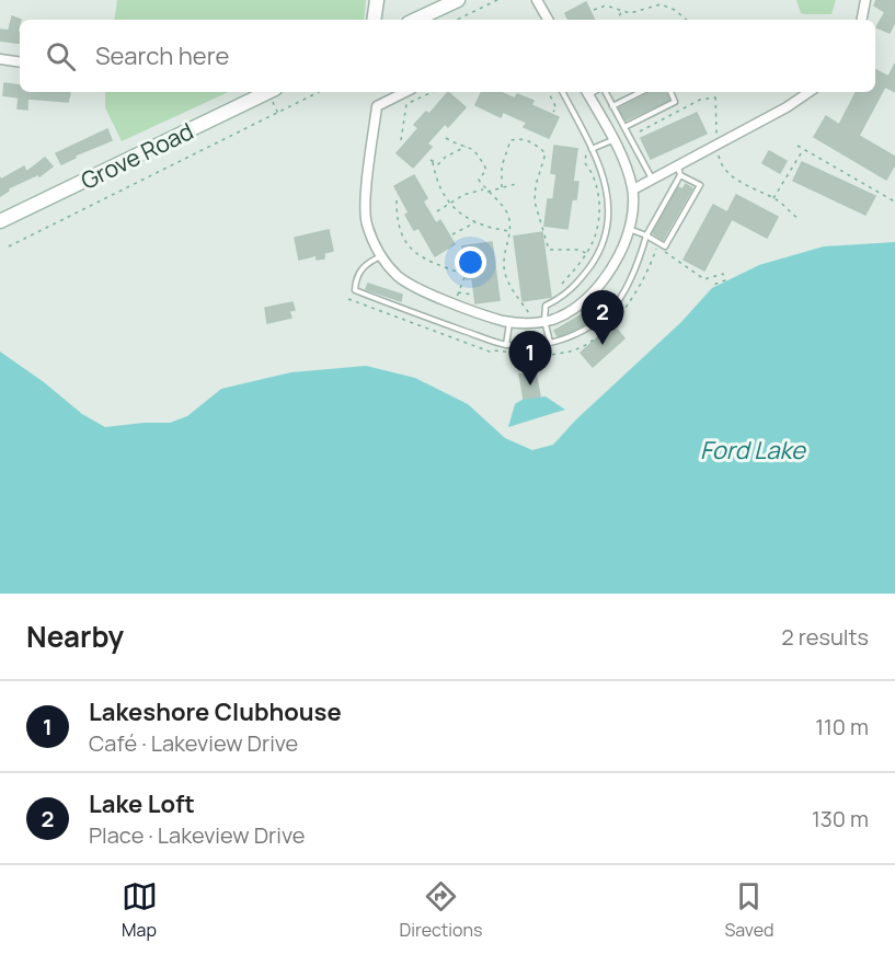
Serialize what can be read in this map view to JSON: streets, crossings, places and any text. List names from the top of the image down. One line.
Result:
{"streets":{"main road":["Grove Road"]},"water":["Ford Lake"],"page":{"search":"Search here","pins":["2","1"],"heading":["Nearby","2 results"],"list":[{"mark":"1","name":"Lakeshore Clubhouse","note":"Café · Lakeview Drive","value":"110 m"},{"mark":"2","name":"Lake Loft","note":"Place · Lakeview Drive","value":"130 m"}],"nav":["Map","Directions","Saved"]}}
